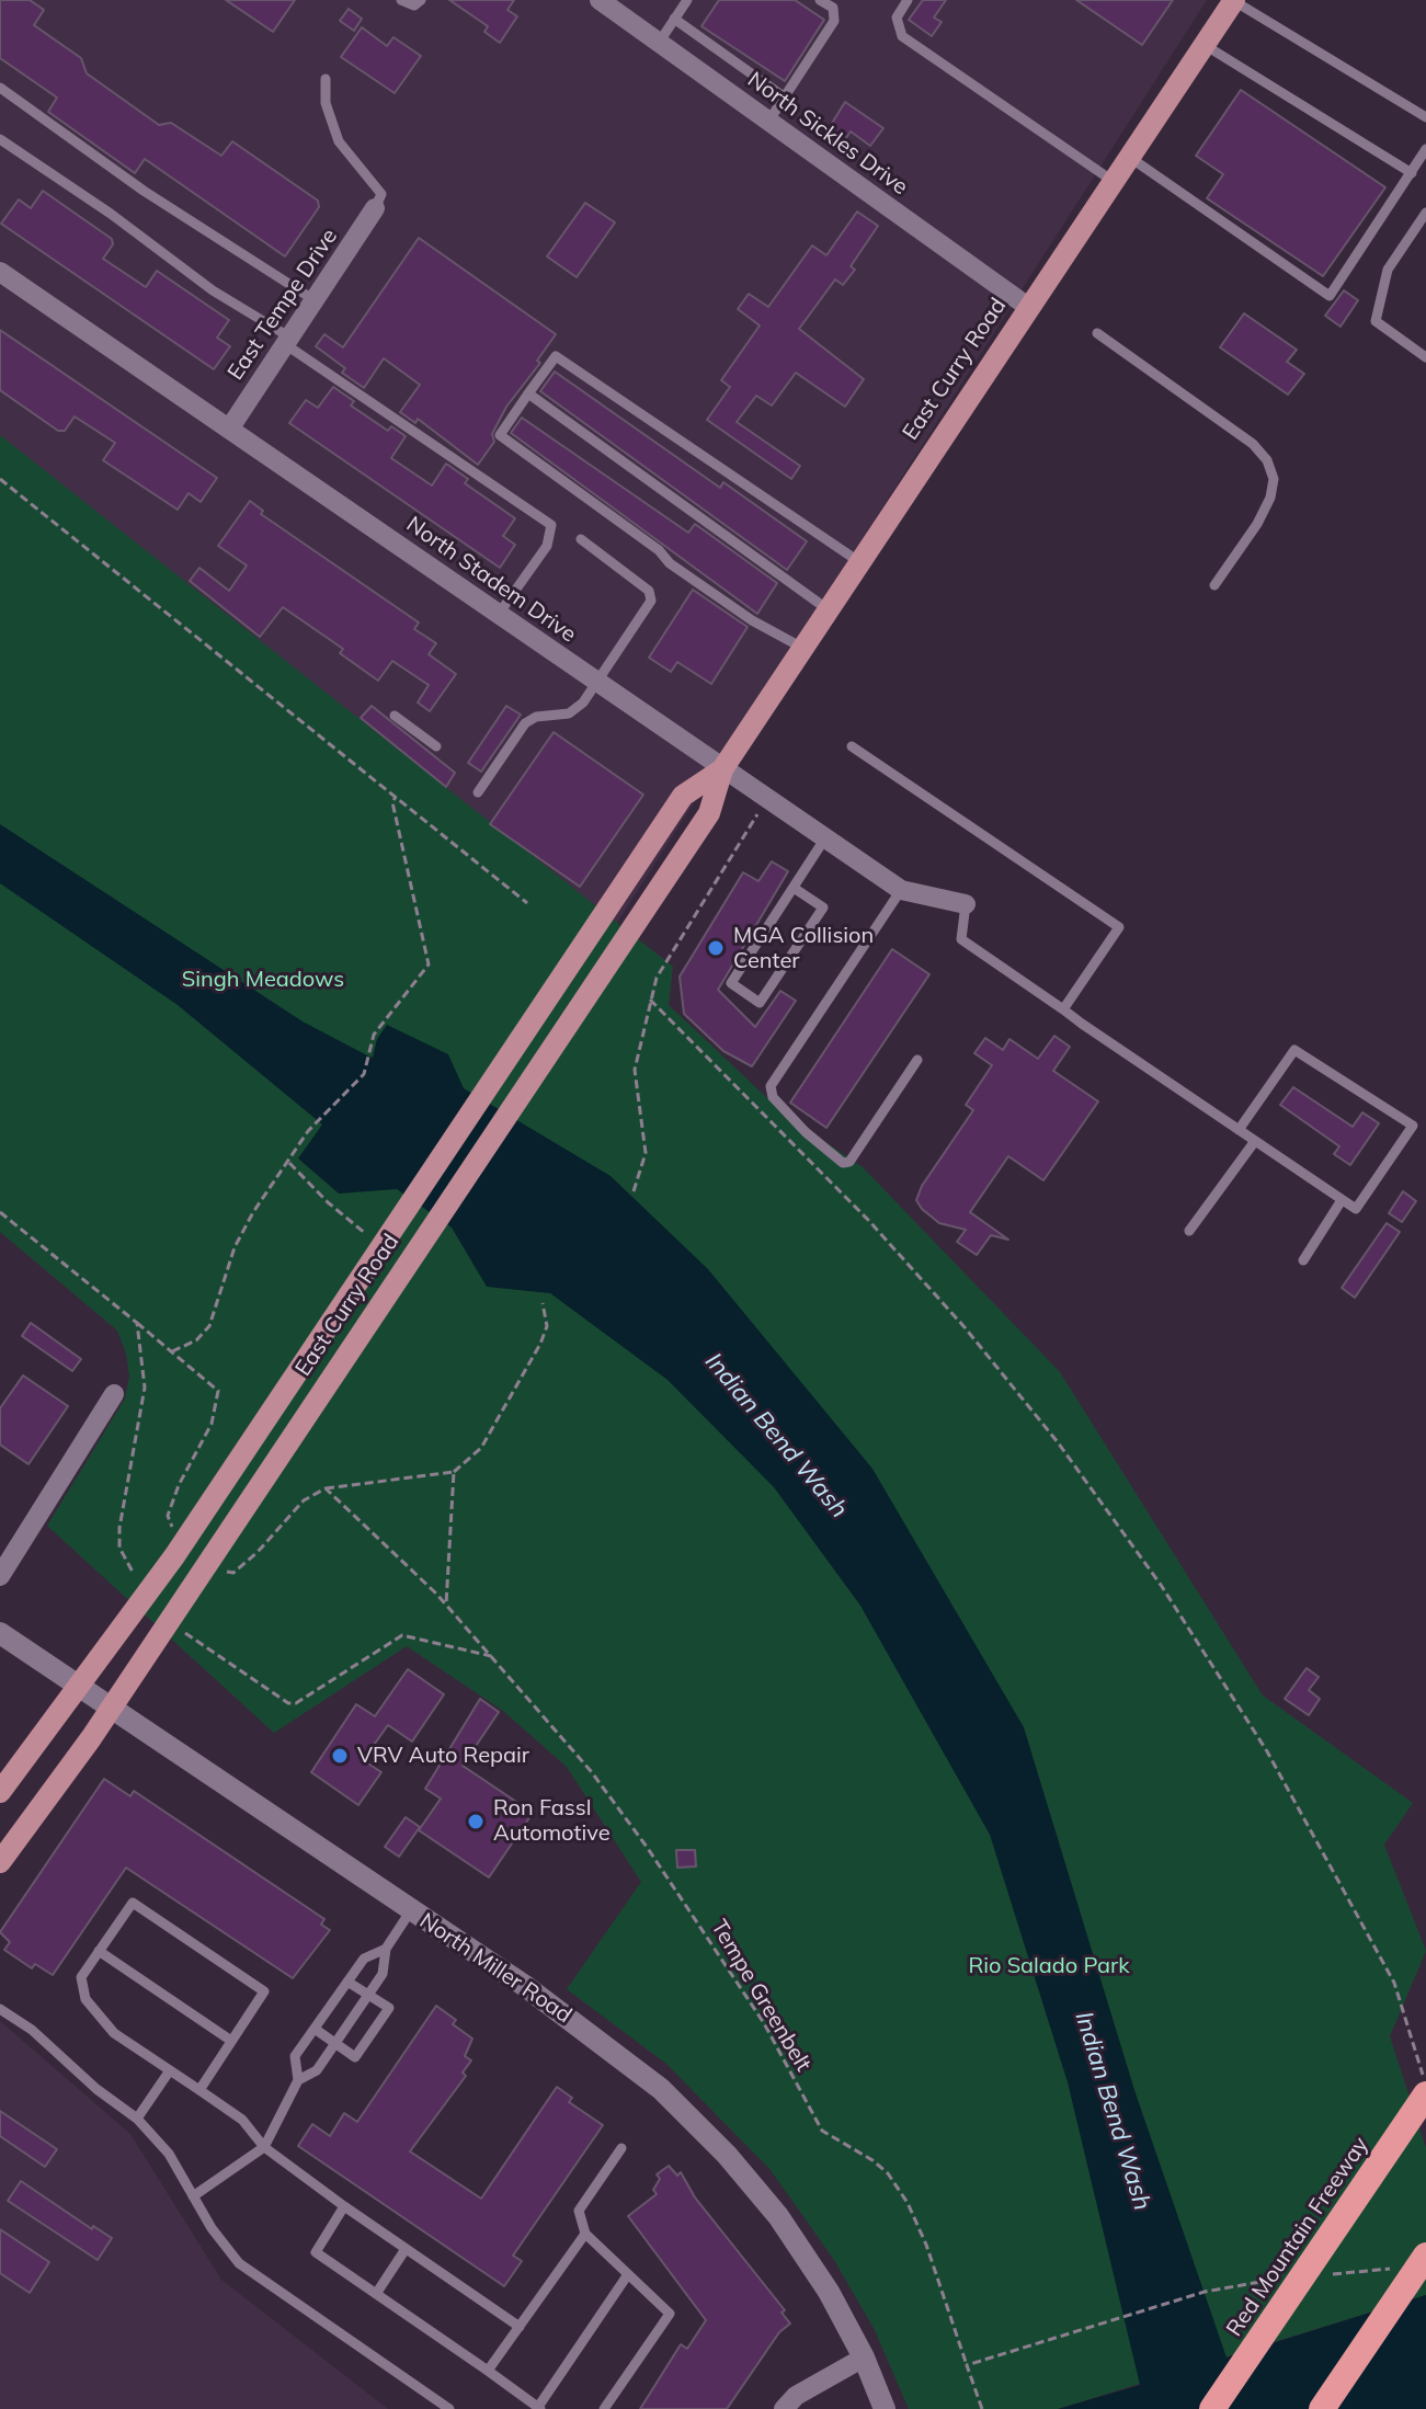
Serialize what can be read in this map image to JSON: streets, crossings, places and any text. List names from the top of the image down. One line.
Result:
{"streets":{"highway":["Red Mountain Freeway"],"main road":["East Curry Road"],"street":["North Sickles Drive","East Tempe Drive","North Stadem Drive","North Miller Road"],"path":["Tempe Greenbelt"]},"crossings":[["North Sickles Drive","East Curry Road"],["East Tempe Drive","North Stadem Drive"],["East Curry Road","North Stadem Drive"],["East Curry Road","North Miller Road"]],"water":["Indian Bend Wash"],"parks":["Singh Meadows","Rio Salado Park"],"places":["MGA Collision Center","VRV Auto Repair","Ron Fassl Automotive"]}
